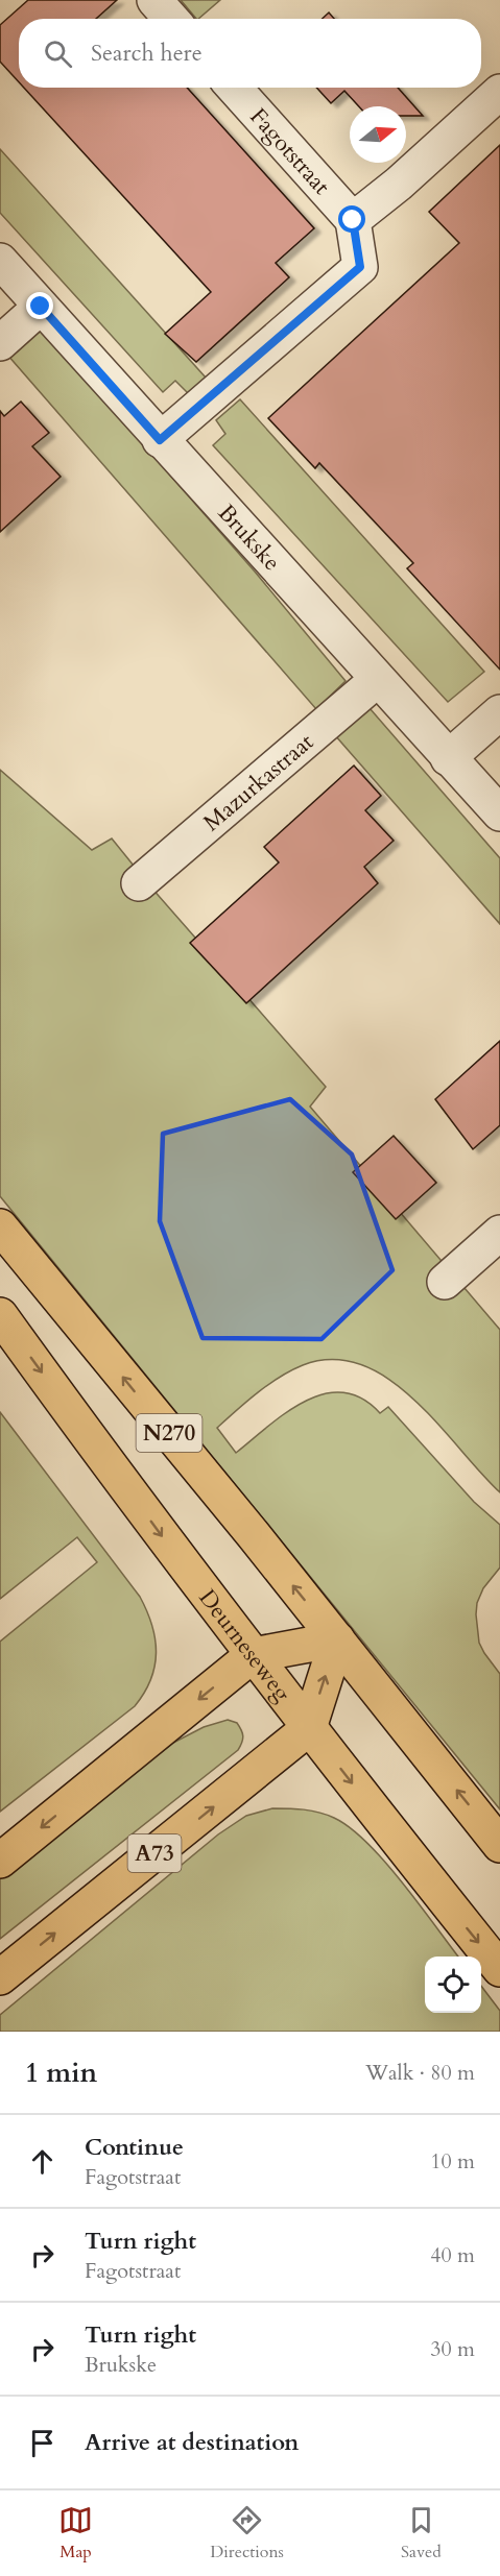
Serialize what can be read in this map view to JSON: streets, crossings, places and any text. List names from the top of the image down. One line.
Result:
{"streets":{"main road":["N270","Deurneseweg","A73"],"street":["Fagotstraat","Brukske","Mazurkastraat"]},"crossings":[["Brukske","Mazurkastraat"],["Deurneseweg","A73"]],"north":"right","page":{"search":"Search here","heading":["1 min","Walk · 80 m"],"list":[["Continue","Fagotstraat","10 m"],["Turn right","Fagotstraat","40 m"],["Turn right","Brukske","30 m"],"Arrive at destination"],"nav":["Map","Directions","Saved"]}}
